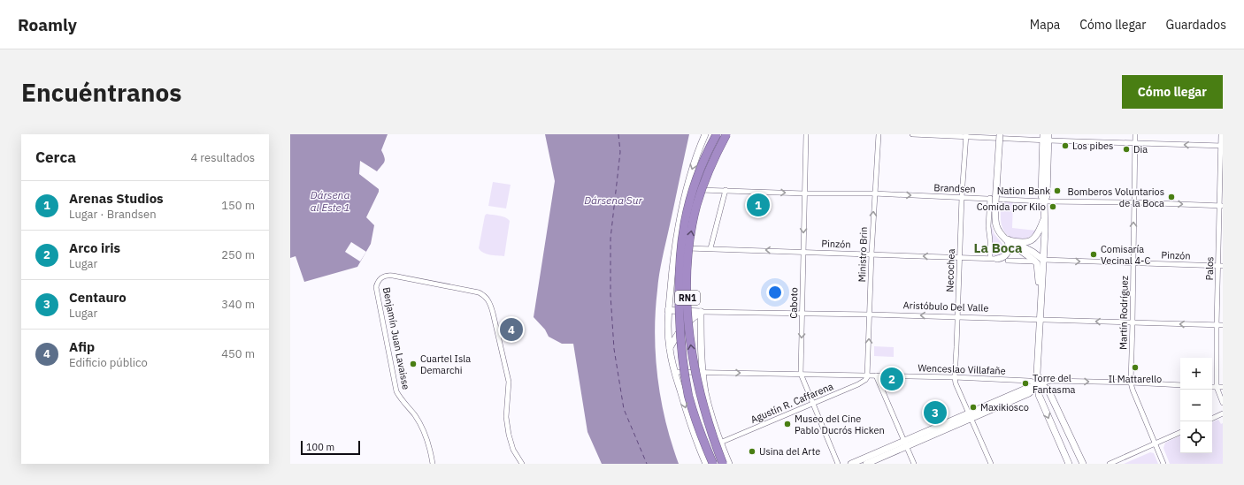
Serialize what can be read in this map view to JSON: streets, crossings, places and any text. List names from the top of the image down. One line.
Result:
{"streets":{"highway":["RN1"],"main road":["Aristóbulo Del Valle"],"street":["Brandsen","Pinzón","Ministro Brin","Palos","Necochea","Caboto","Martín Rodríguez","Benjamín Juan Lavaisse","Wenceslao Villafañe","Agustín R. Caffarena"]},"crossings":[["Brandsen","Ministro Brin"],["Brandsen","Palos"],["Brandsen","Necochea"],["Brandsen","Caboto"],["Brandsen","Martín Rodríguez"],["Pinzón","Ministro Brin"],["Pinzón","Palos"],["Pinzón","Necochea"],["Pinzón","Caboto"],["Pinzón","Martín Rodríguez"],["Ministro Brin","Aristóbulo Del Valle"],["Ministro Brin","Wenceslao Villafañe"],["Ministro Brin","Agustín R. Caffarena"],["Palos","Aristóbulo Del Valle"],["Necochea","Aristóbulo Del Valle"],["Necochea","Wenceslao Villafañe"],["Caboto","Aristóbulo Del Valle"],["Caboto","Wenceslao Villafañe"],["Caboto","Agustín R. Caffarena"],["Aristóbulo Del Valle","Martín Rodríguez"],["Martín Rodríguez","Wenceslao Villafañe"],["Wenceslao Villafañe","Agustín R. Caffarena"]],"one_way":["Brandsen","Ministro Brin","Caboto","Aristóbulo Del Valle","Wenceslao Villafañe"],"districts":["La Boca"],"water":["Dársena al Este 1","Dársena Sur"],"places":["Los pibes","Dia","Nation Bank","Bomberos Voluntarios de la Boca","Comida por Kilo","Comisaría Vecinal 4-C","Cuartel Isla Demarchi","Il Mattarello","Torre del Fantasma","Maxikiosco","Museo del Cine Pablo Ducrós Hicken","Usina del Arte"],"scale_bar":"100 m","page":{"header":"Roamly","nav":["Mapa","Cómo llegar","Guardados"],"buttons":"Cómo llegar","title":"Encuéntranos","heading":["Cerca","4 resultados"],"list":[{"mark":"1","name":"Arenas Studios","note":"Lugar · Brandsen","value":"150 m"},{"mark":"2","name":"Arco iris","note":"Lugar","value":"250 m"},{"mark":"3","name":"Centauro","note":"Lugar","value":"340 m"},{"mark":"4","name":"Afip","note":"Edificio público","value":"450 m"}],"pins":["1","4","2","3"],"map_buttons":["+","−"],"scale":"100 m"}}
